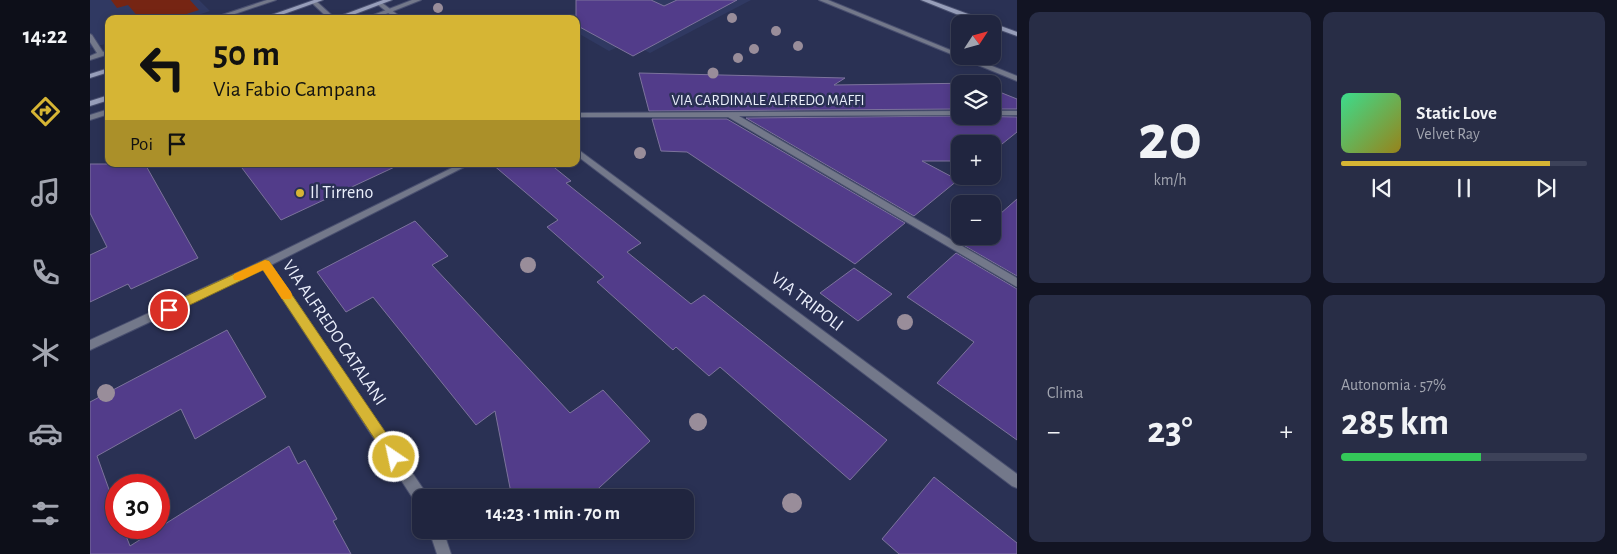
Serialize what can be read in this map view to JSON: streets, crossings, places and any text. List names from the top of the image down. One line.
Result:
{"streets":{"street":["VIA CARDINALE ALFREDO MAFFI","VIA TRIPOLI","VIA ALFREDO CATALANI"]},"places":["Il Tirreno"],"north":"top right","page":{"tabs":"14:22","tile":[["20","km/h"],"Clima",["Autonomia · 57%","285 km"]],"map_buttons":["+","−"],"turn":["50 m","Via Fabio Campana"],"song":["Static Love","Velvet Ray"],"then":"Poi","heat":["−","23°","+"],"limit":"30","trip":"14:23 · 1 min · 70 m"}}
